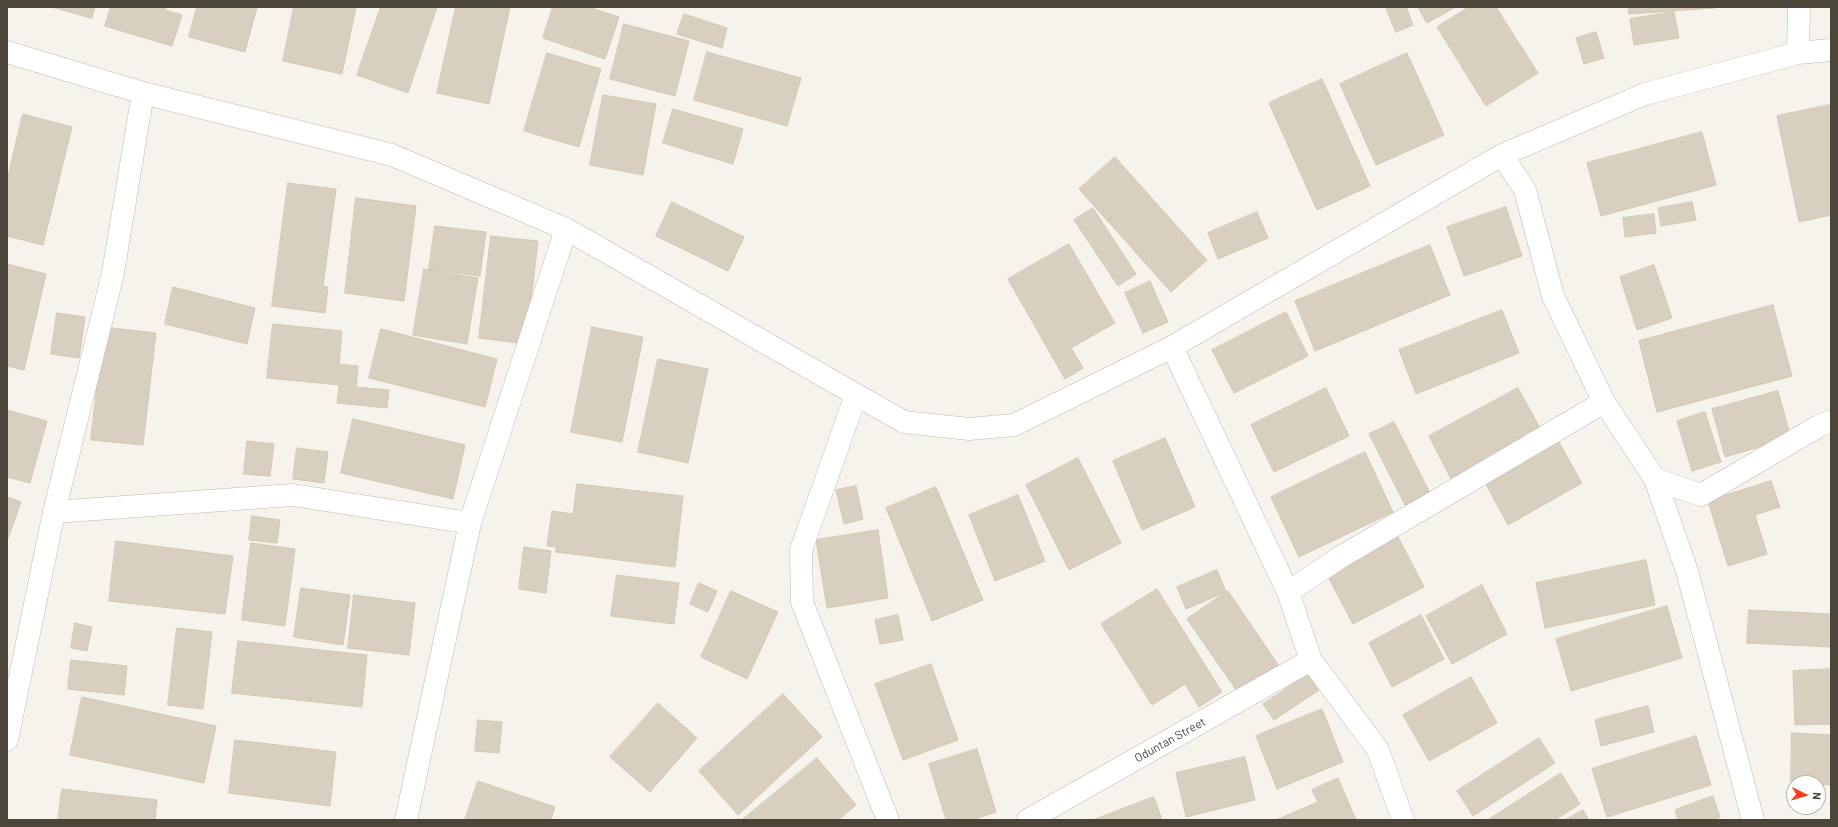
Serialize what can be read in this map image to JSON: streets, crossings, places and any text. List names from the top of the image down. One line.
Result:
{"streets":{"street":["Oduntan Street"]},"north":"right"}
